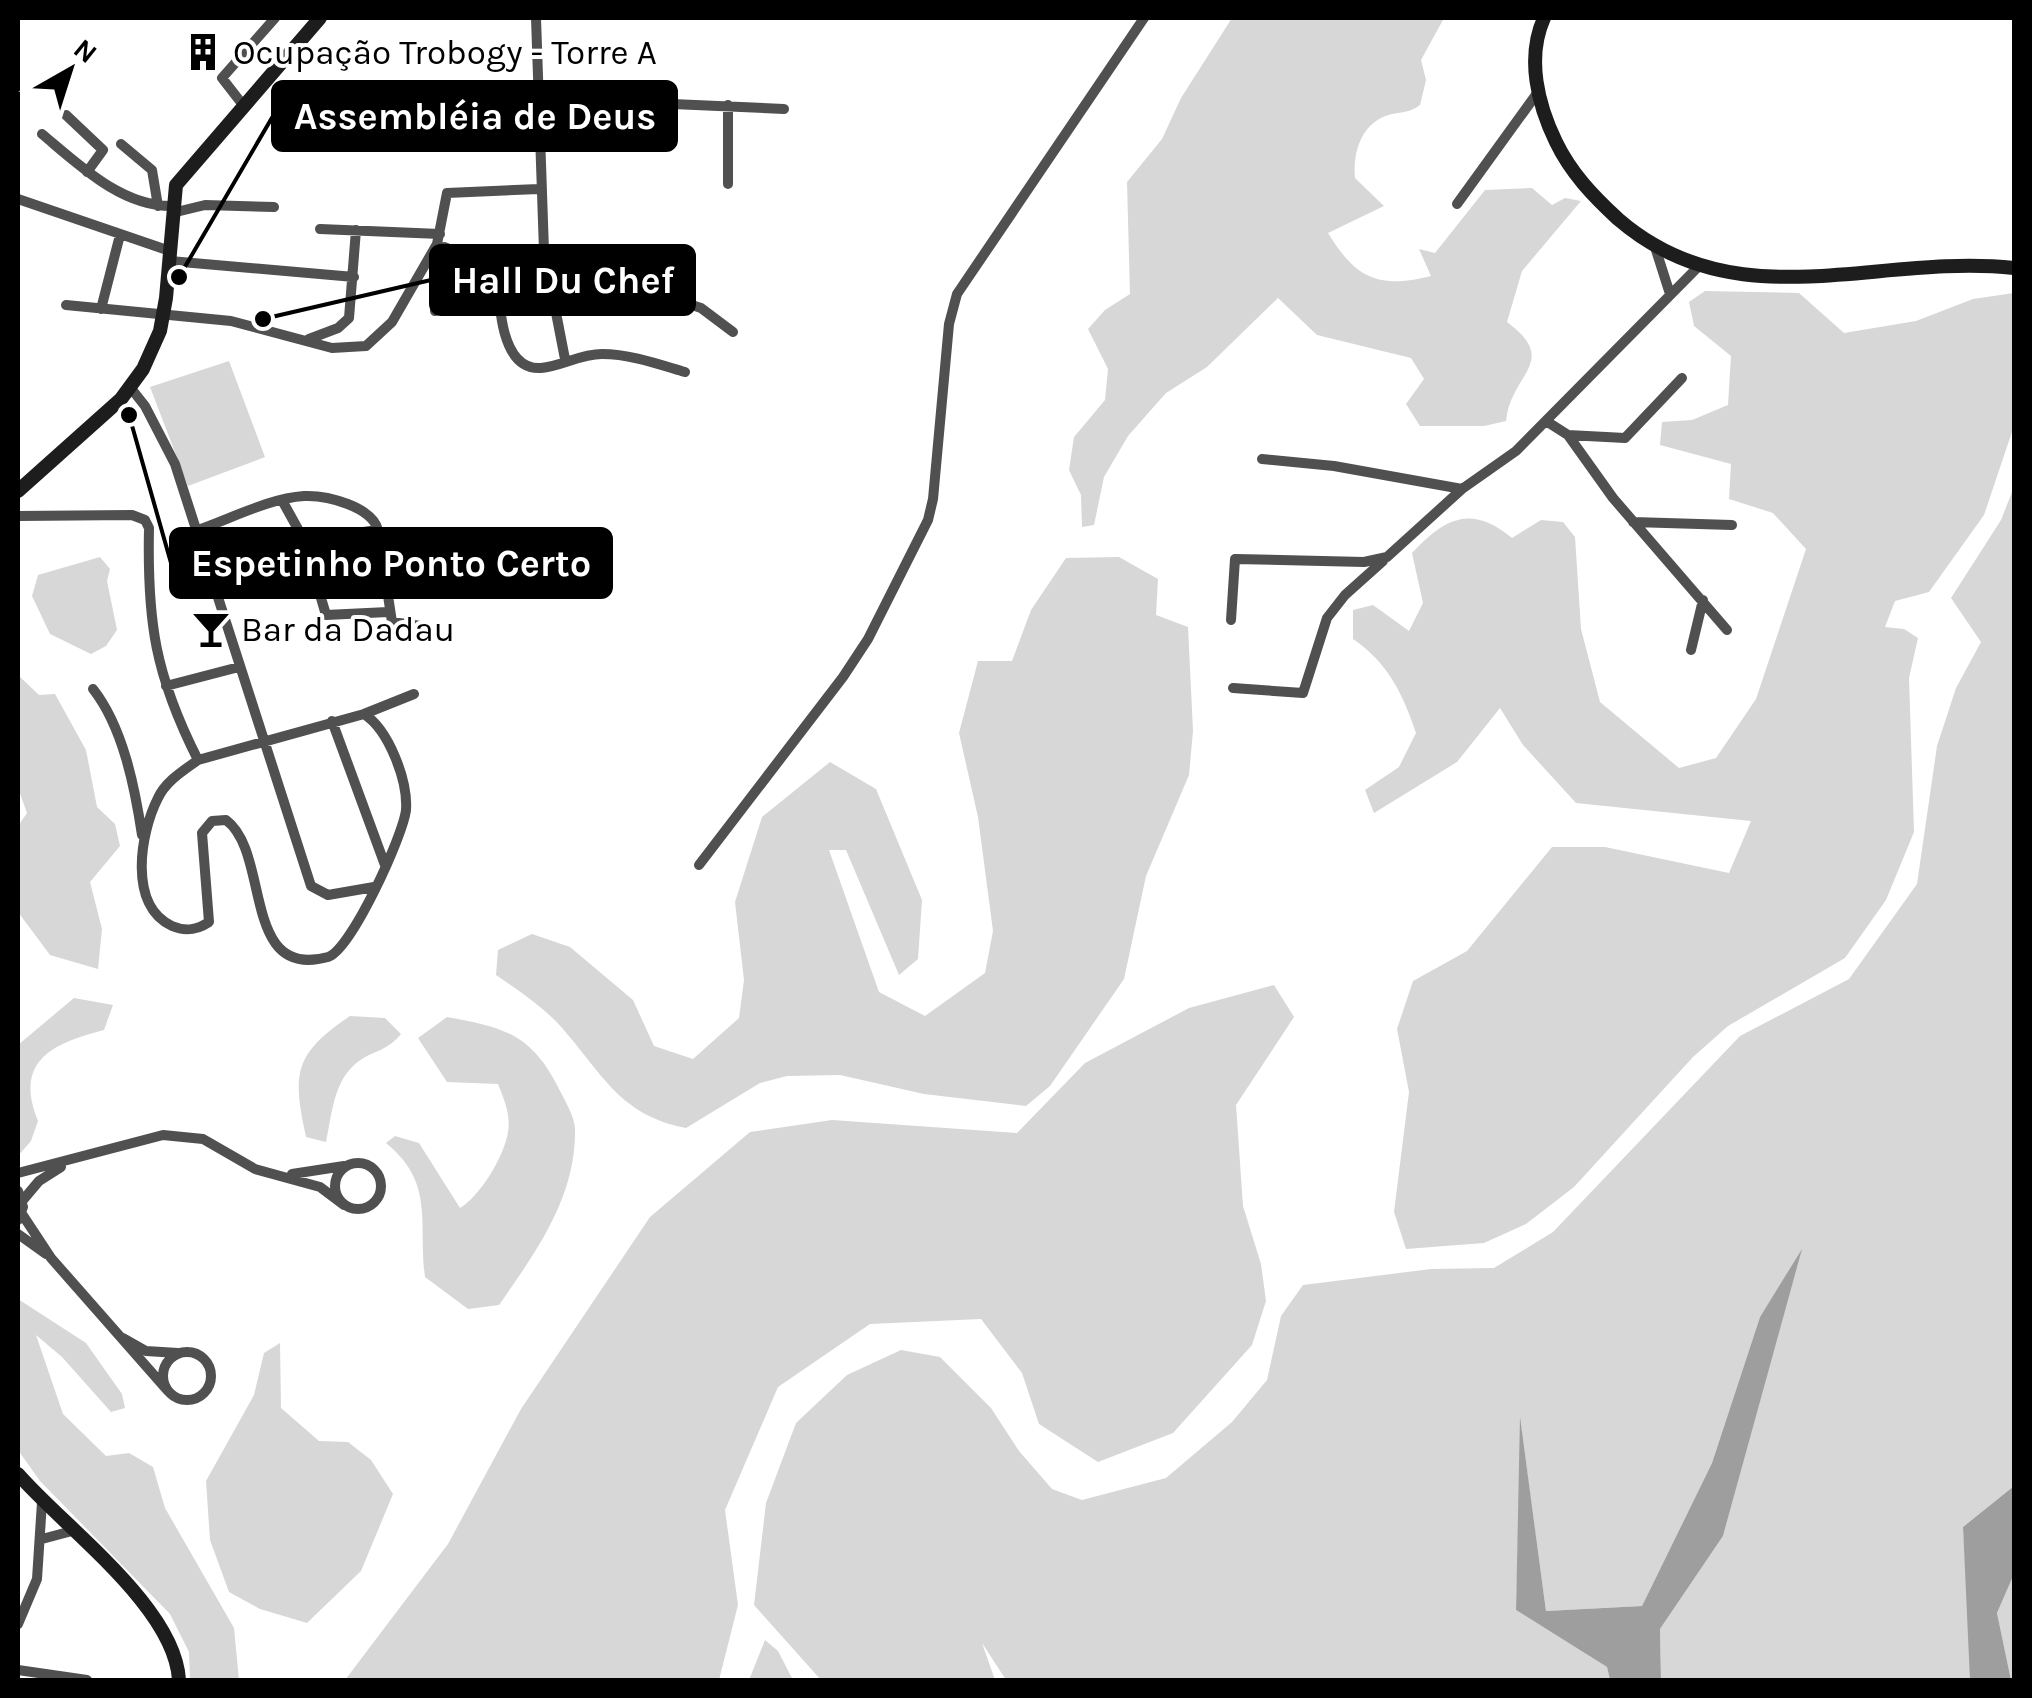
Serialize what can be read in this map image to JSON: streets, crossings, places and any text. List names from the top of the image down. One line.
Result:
{"places":{"building":["Ocupação Trobogy - Torre A"],"other":["Assembléia de Deus","Hall Du Chef","Espetinho Ponto Certo"],"bar":["Bar da Dadau"]},"north":"top right"}
